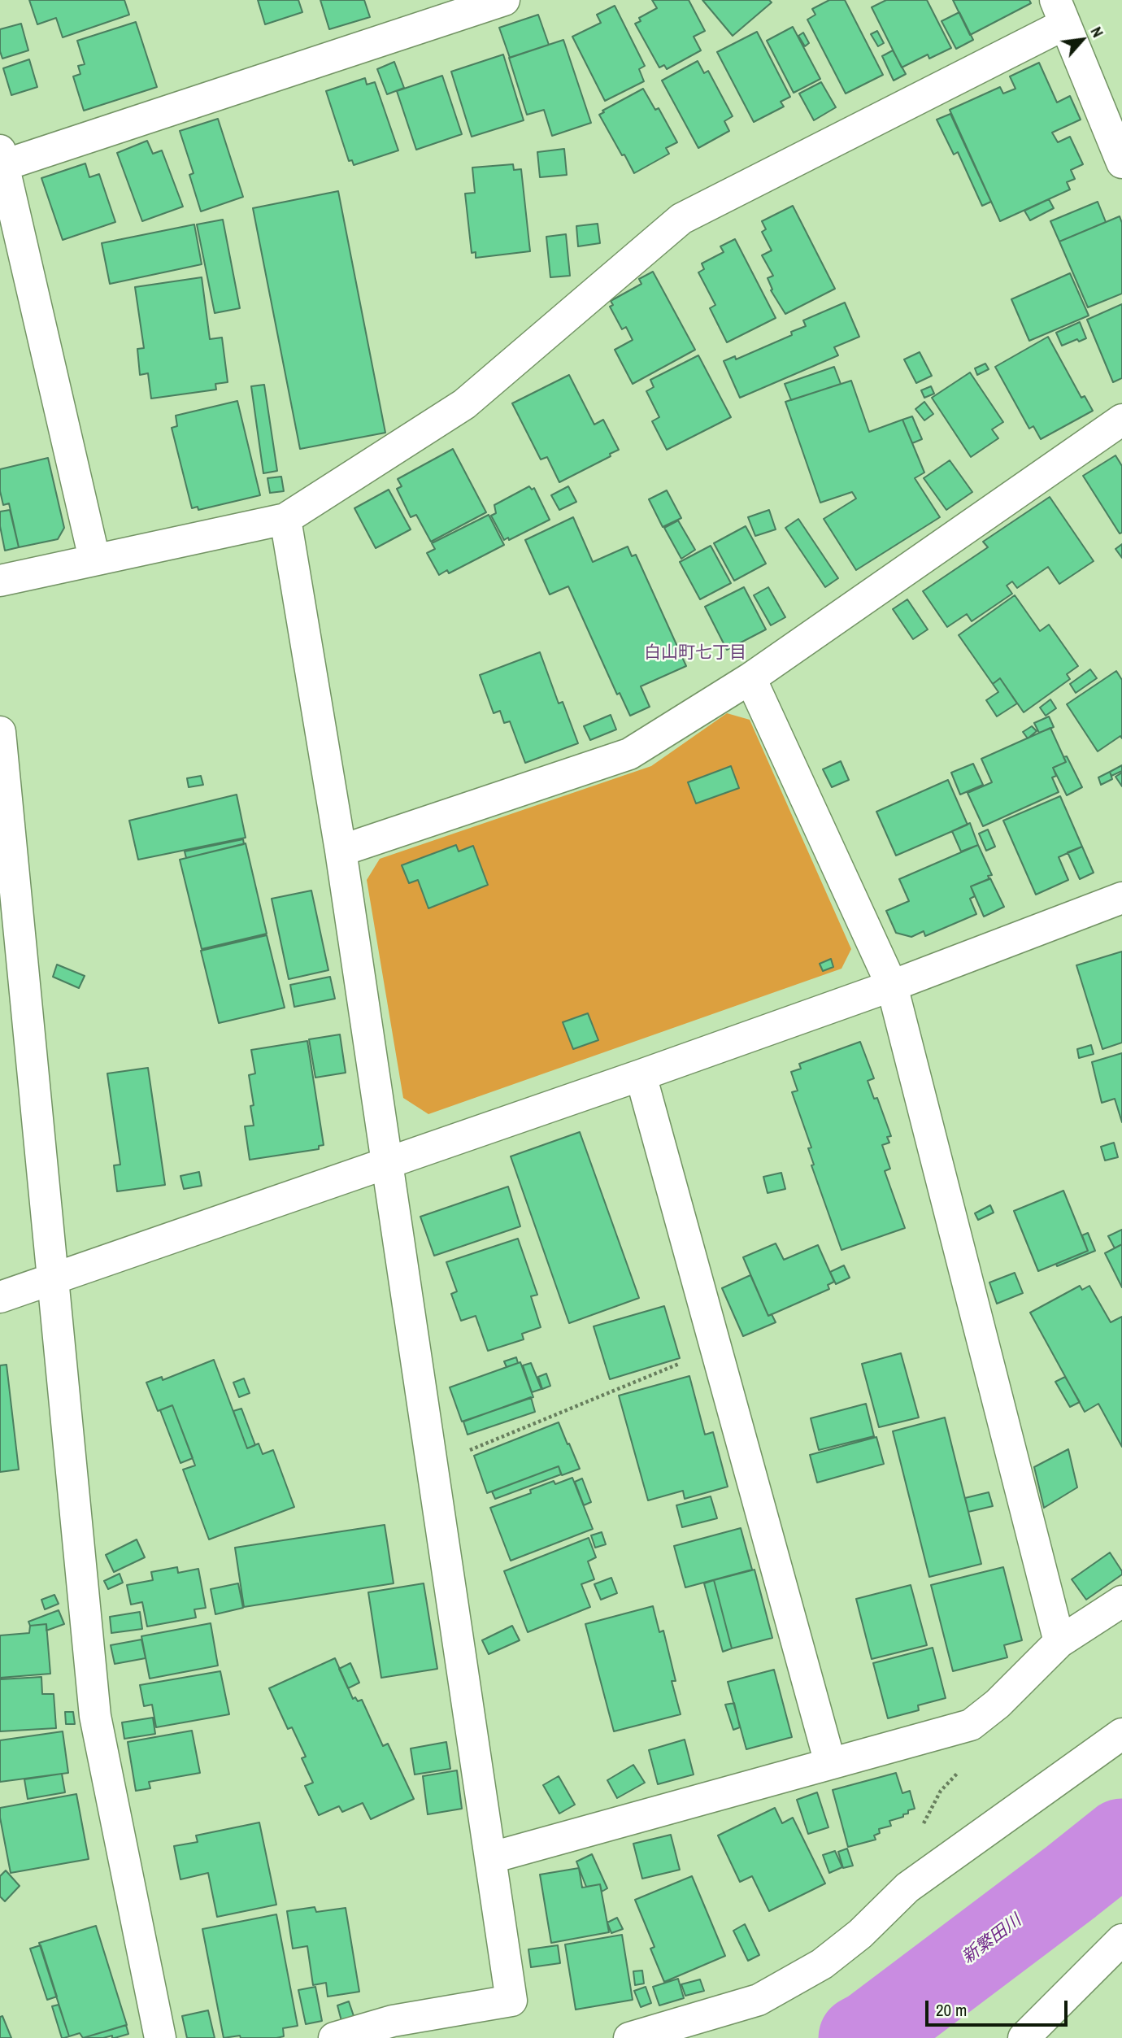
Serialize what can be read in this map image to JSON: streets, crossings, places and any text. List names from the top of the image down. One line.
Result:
{"districts":["白山町七丁目"],"water":["新繁田川"],"scale_bar":"20 m","north":"top right"}
